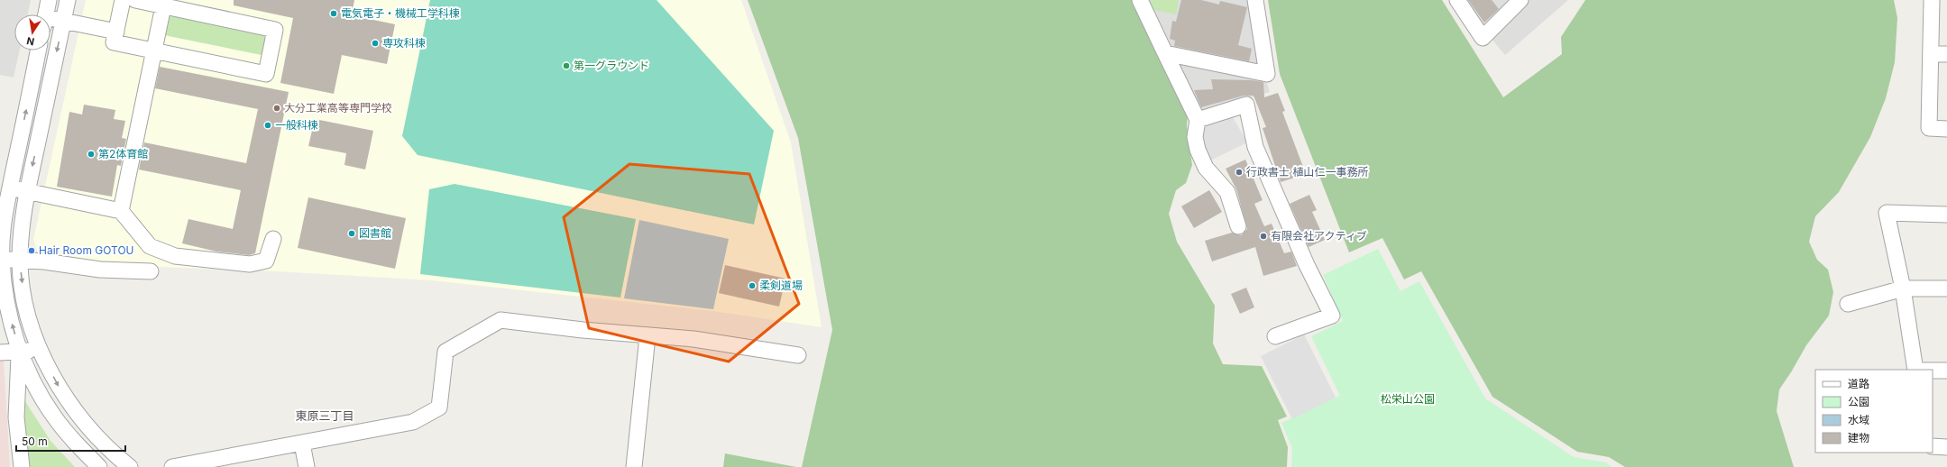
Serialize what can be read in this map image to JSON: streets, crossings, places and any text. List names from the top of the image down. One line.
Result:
{"districts":["東原三丁目"],"parks":["松栄山公園"],"places":["電気電子・機械工学科棟","専攻科棟","第一グラウンド","大分工業高等専門学校","一般科棟","第2体育館","行政書士 植山仁一事務所","図書館","有限会社アクティブ","Hair Room GOTOU","柔剣道場"],"legend":["道路","公園","水域","建物"],"scale_bar":"50 m","north":"bottom"}
